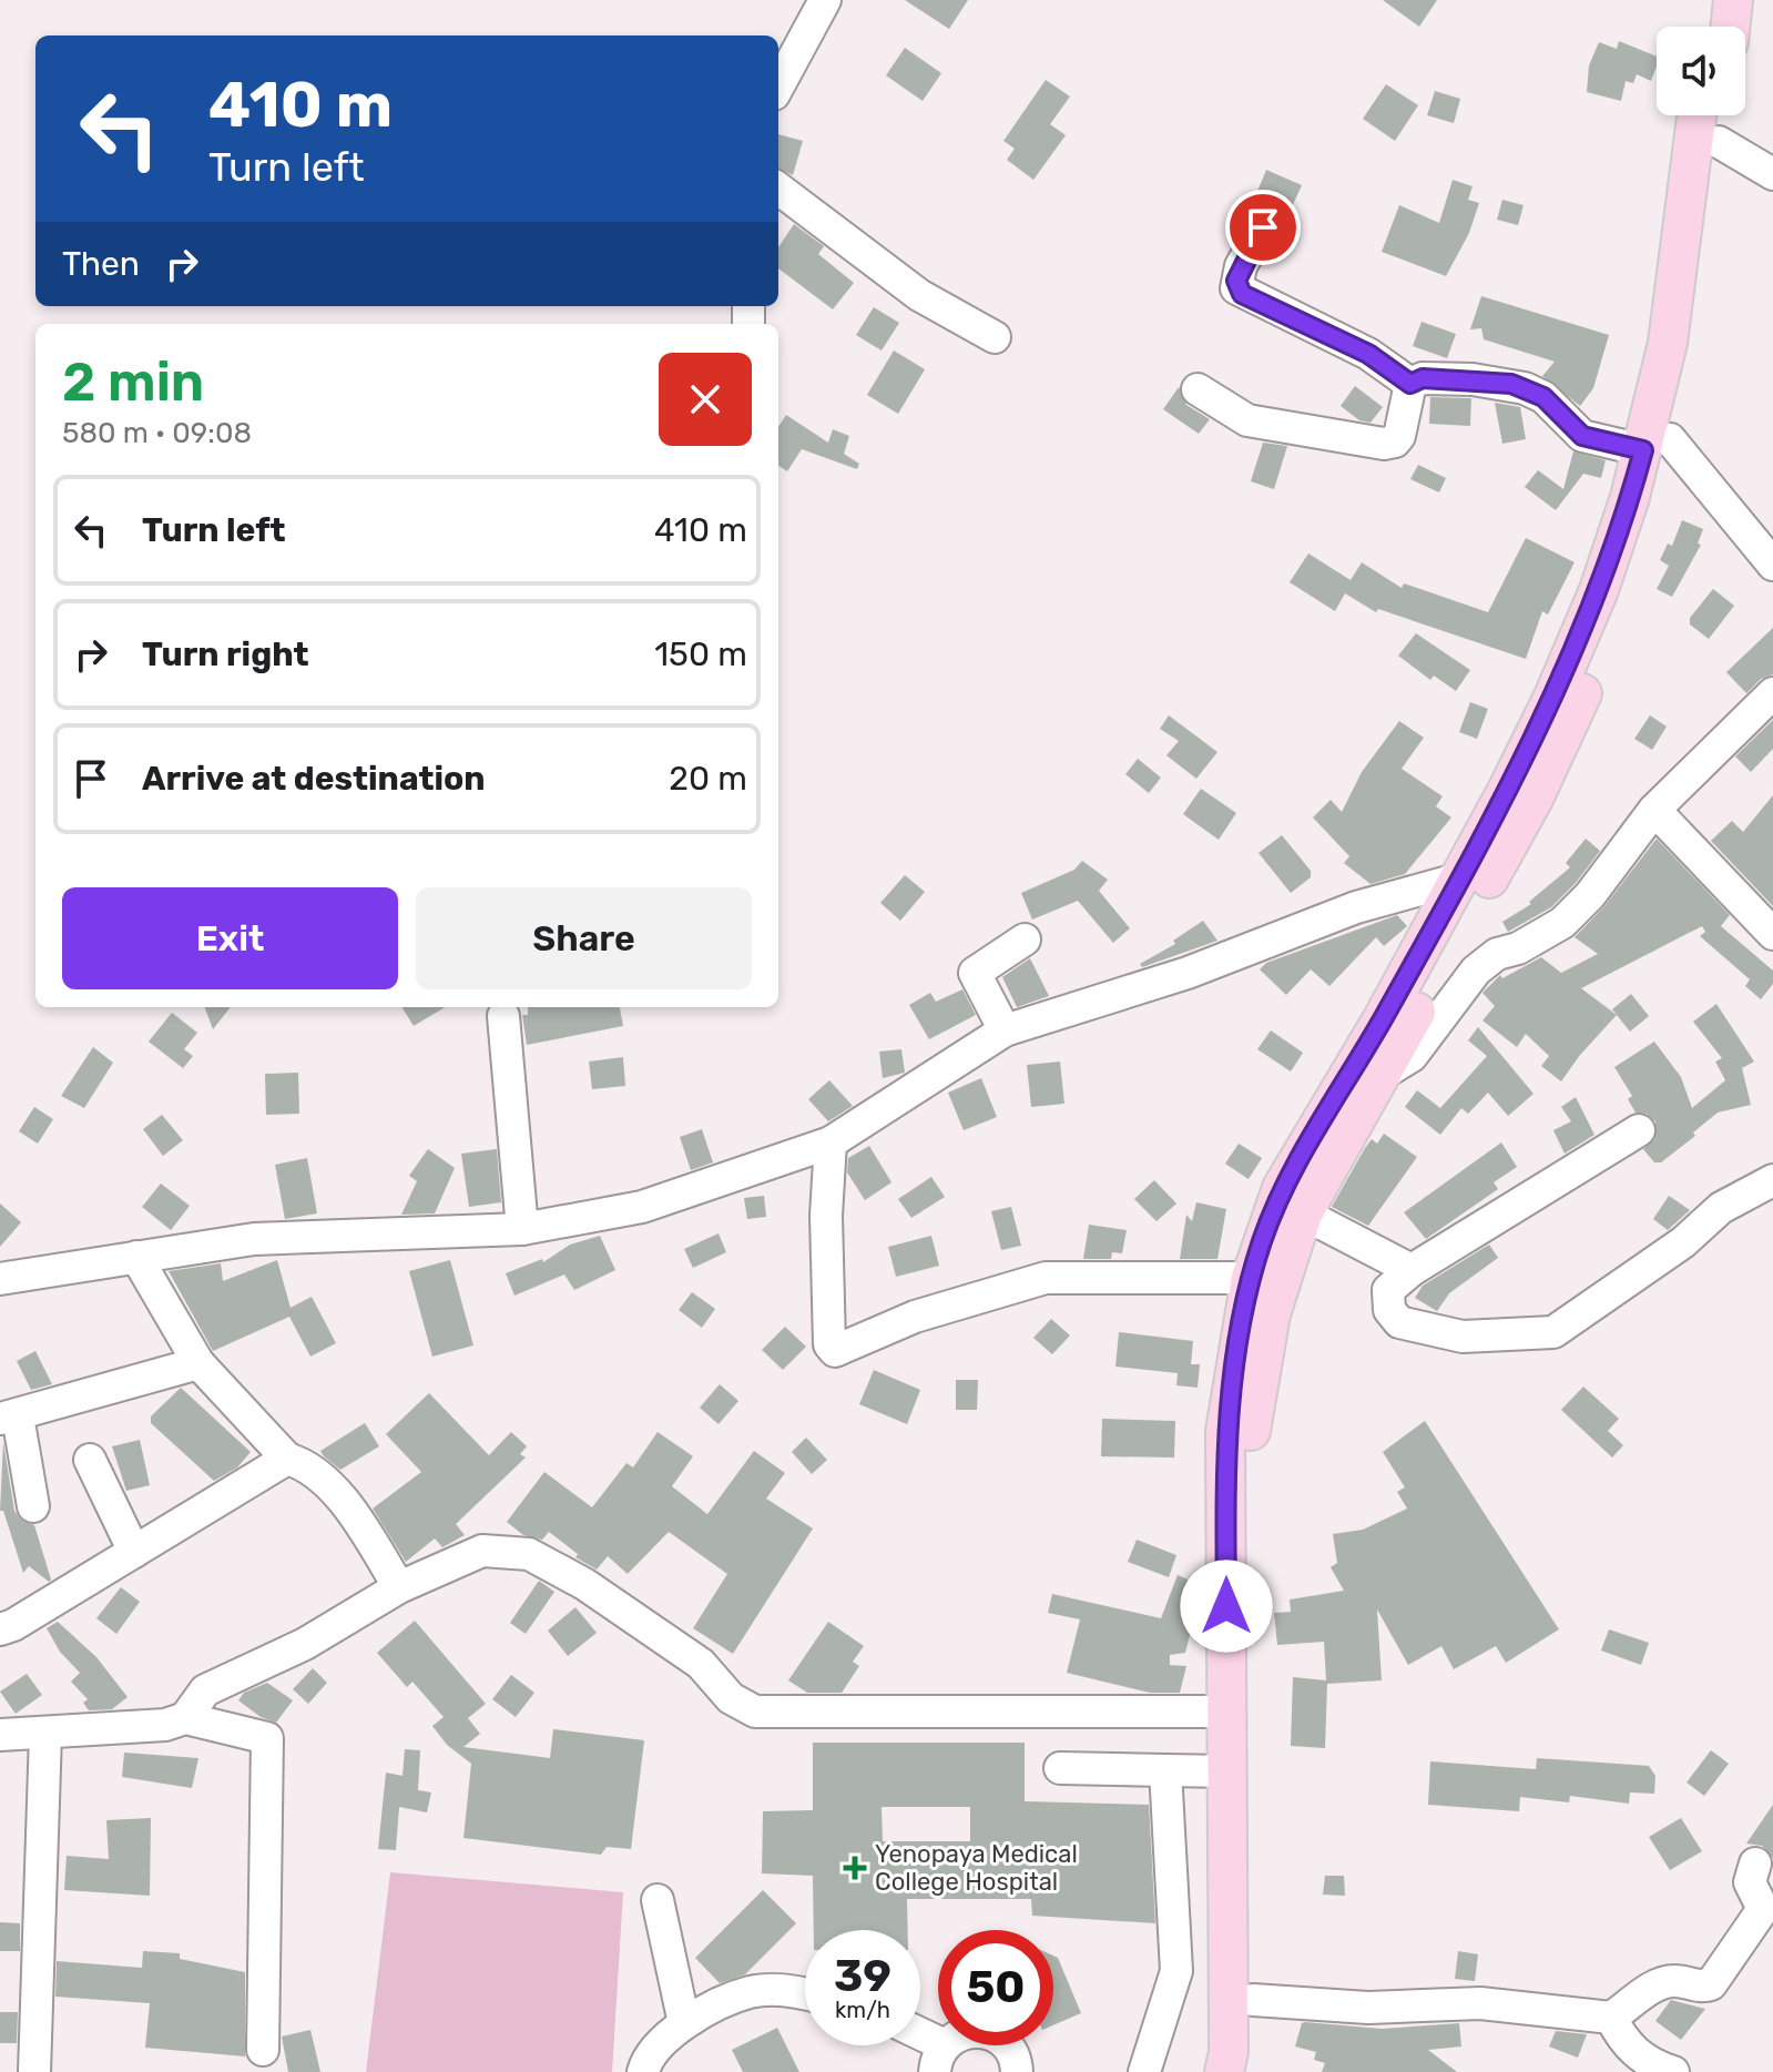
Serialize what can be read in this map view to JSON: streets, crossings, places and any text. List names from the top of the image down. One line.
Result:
{"places":{"health":["Yenopaya Medical College Hospital"]},"page":{"turn":["410 m","Turn left"],"then":"Then","heading":["2 min","580 m · 09:08"],"list":[{"name":"Turn left","value":"410 m"},{"name":"Turn right","value":"150 m"},{"name":"Arrive at destination","value":"20 m"}],"buttons":["Exit","Share"],"speed":"39 km/h","limit":"50"}}
